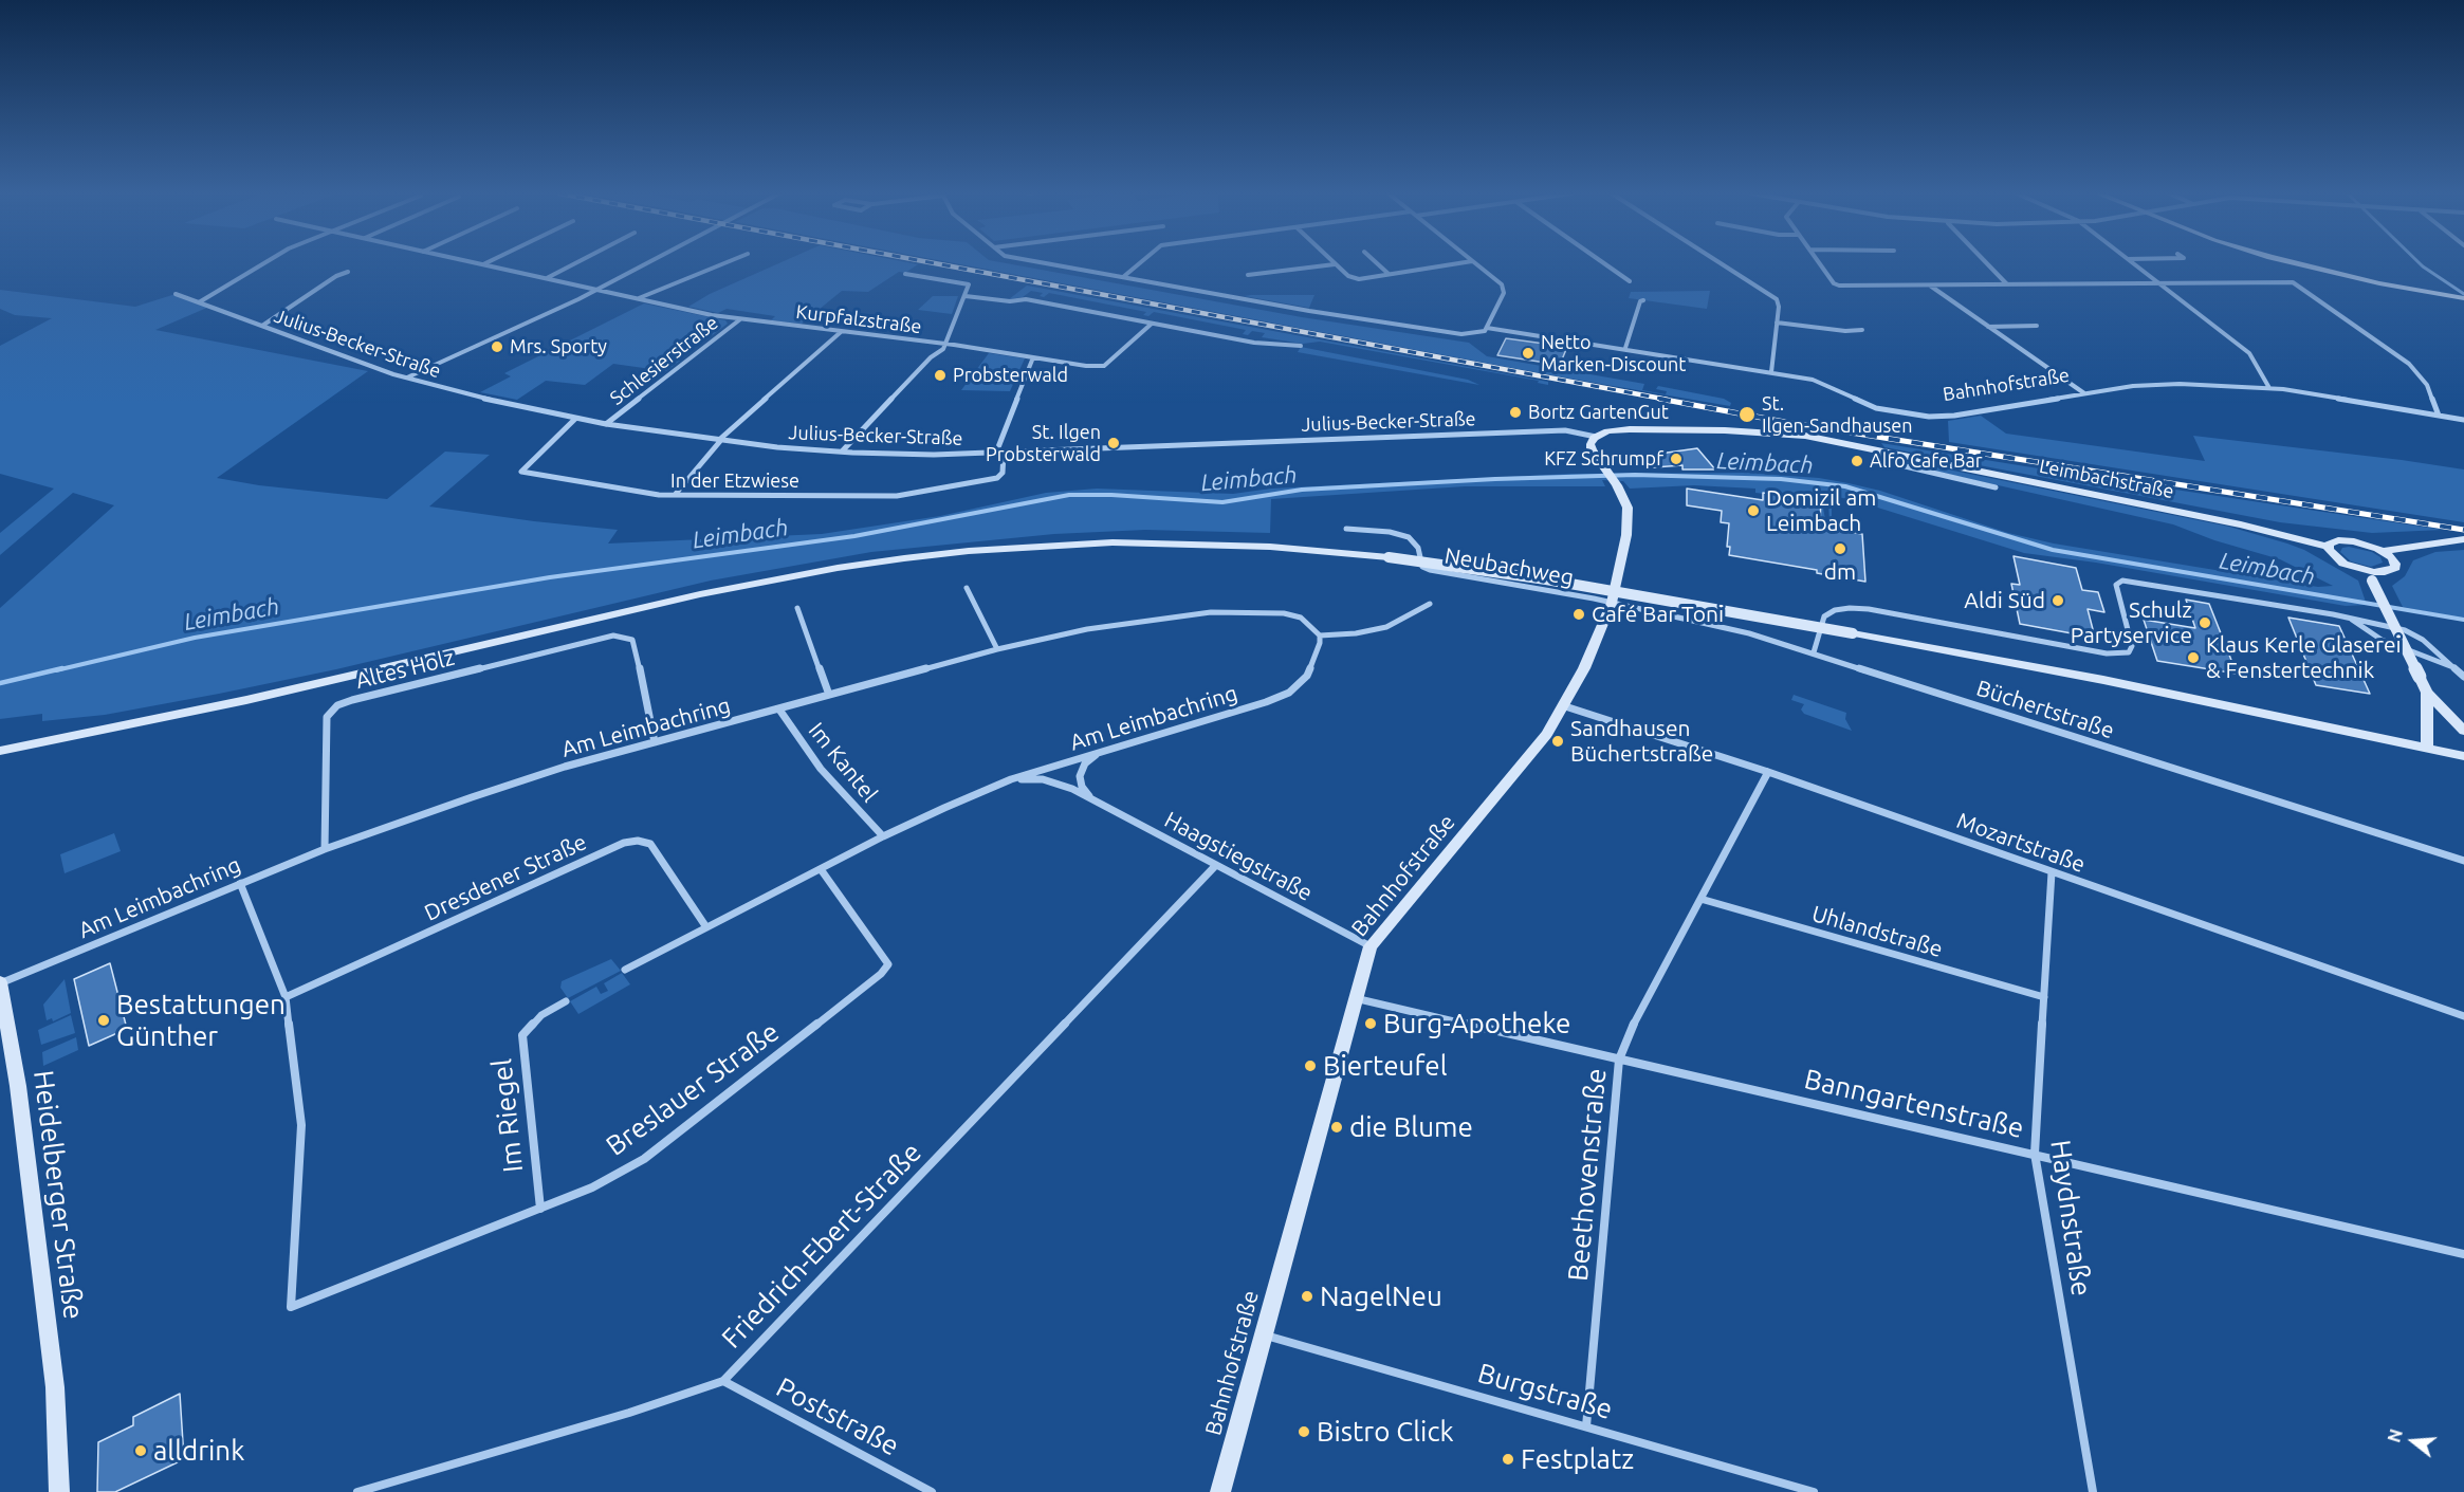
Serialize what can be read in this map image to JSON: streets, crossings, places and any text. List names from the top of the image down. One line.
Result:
{"streets":{"street":["Kurpfalzstraße","Julius-Becker-Straße","Schlesierstraße","Bahnhofstraße","Leimbachstraße","In der Etzwiese","Neubachweg","Altes Holz","Büchertstraße","Am Leimbachring","Im Kantel","Mozartstraße","Haagstiegstraße","Dresdener Straße","Uhlandstraße","Breslauer Straße","Banngartenstraße","Im Riegel","Beethovenstraße","Heidelberger Straße","Haydnstraße","Friedrich-Ebert-Straße","Burgstraße","Poststraße"]},"crossings":[["Kurpfalzstraße","Schlesierstraße"],["Julius-Becker-Straße","Schlesierstraße"],["Julius-Becker-Straße","Bahnhofstraße"],["Julius-Becker-Straße","Leimbachstraße"],["Julius-Becker-Straße","In der Etzwiese"],["Bahnhofstraße","Leimbachstraße"],["Bahnhofstraße","Neubachweg"],["Bahnhofstraße","Büchertstraße"],["Bahnhofstraße","Mozartstraße"],["Bahnhofstraße","Haagstiegstraße"],["Bahnhofstraße","Banngartenstraße"],["Bahnhofstraße","Burgstraße"],["Neubachweg","Büchertstraße"],["Altes Holz","Am Leimbachring"],["Am Leimbachring","Im Kantel"],["Am Leimbachring","Haagstiegstraße"],["Am Leimbachring","Dresdener Straße"],["Am Leimbachring","Breslauer Straße"],["Am Leimbachring","Heidelberger Straße"],["Mozartstraße","Beethovenstraße"],["Mozartstraße","Haydnstraße"],["Haagstiegstraße","Friedrich-Ebert-Straße"],["Dresdener Straße","Breslauer Straße"],["Uhlandstraße","Beethovenstraße"],["Uhlandstraße","Haydnstraße"],["Breslauer Straße","Im Riegel"],["Banngartenstraße","Beethovenstraße"],["Banngartenstraße","Haydnstraße"],["Beethovenstraße","Burgstraße"],["Friedrich-Ebert-Straße","Poststraße"]],"water":["Leimbach"],"places":["Mrs. Sporty","Netto Marken-Discount","Probsterwald","Bortz GartenGut","St. Ilgen-Sandhausen","St. Ilgen Probsterwald","KFZ Schrumpf","Alfo Cafe Bar","Domizil am Leimbach","dm","Aldi Süd","Café Bar Toni","Schulz Partyservice","Klaus Kerle Glaserei & Fenstertechnik","Sandhausen Büchertstraße","Bestattungen Günther","Burg-Apotheke","Bierteufel","die Blume","NagelNeu","Bistro Click","alldrink","Festplatz"],"north":"left"}
